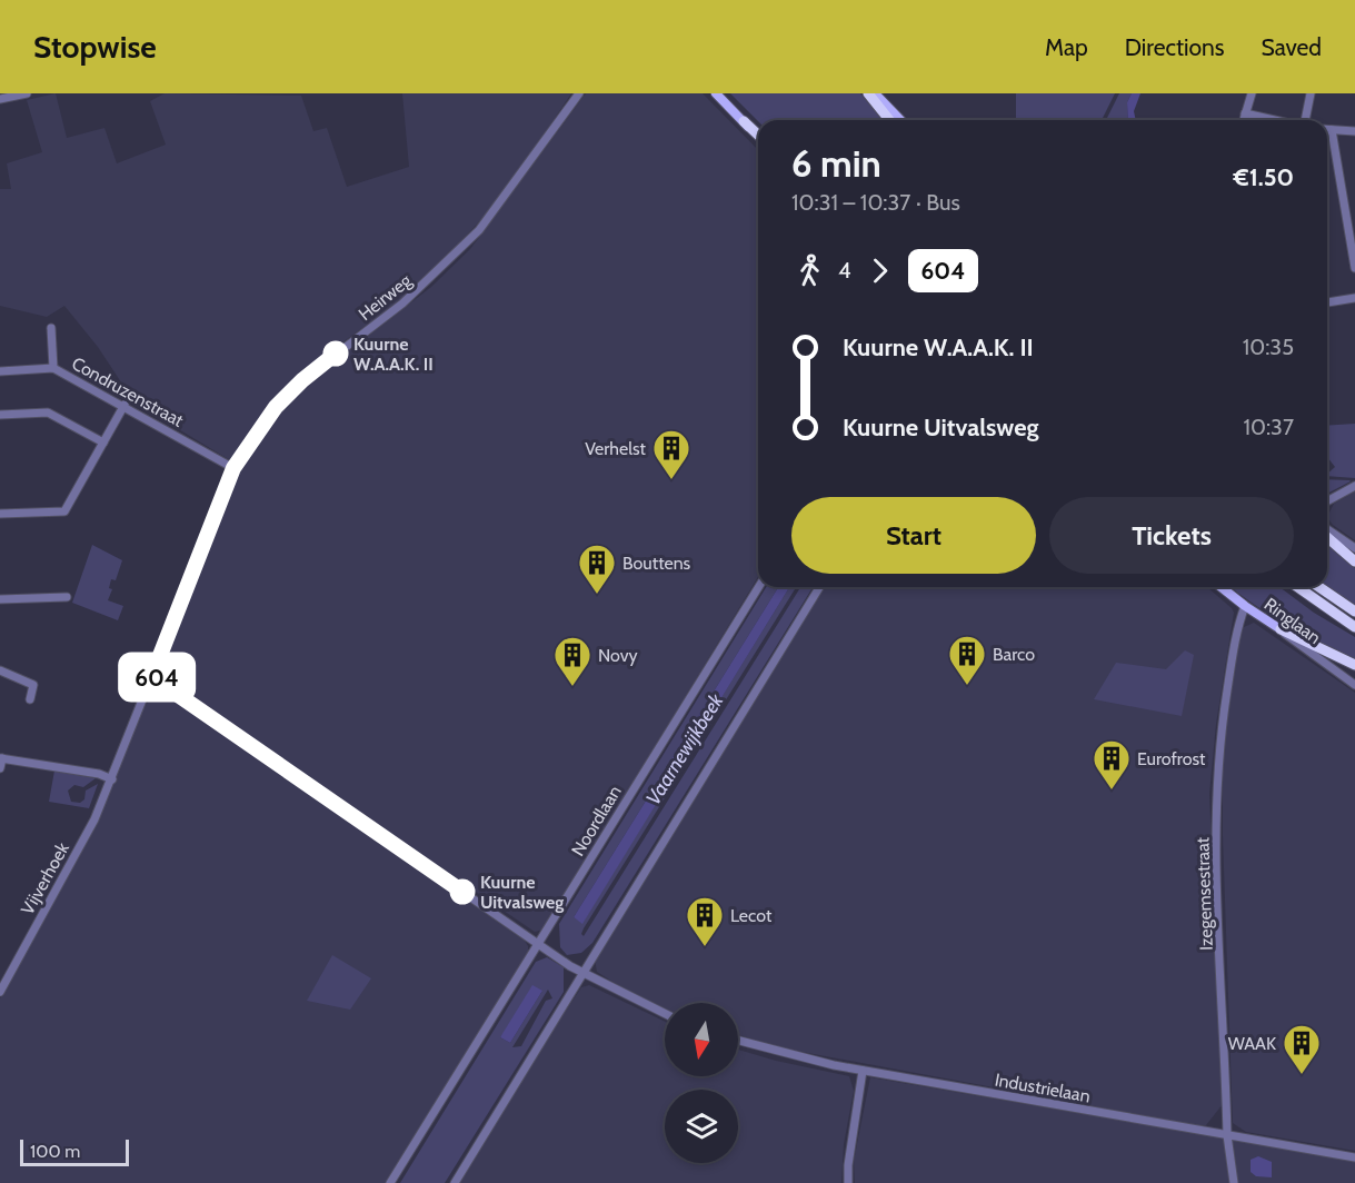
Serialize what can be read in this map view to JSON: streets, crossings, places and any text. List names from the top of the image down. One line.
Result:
{"streets":{"main road":["Ringlaan"],"street":["Heirweg","Condruzenstraat","Noordlaan","Vijverhoek","Izegemsestraat","Industrielaan"]},"crossings":[["Heirweg","Condruzenstraat"],["Heirweg","Vijverhoek"],["Ringlaan","Izegemsestraat"],["Izegemsestraat","Industrielaan"]],"water":["Vaarnewijkbeek"],"places":{"other":["Kuurne W.A.A.K. II","Kuurne Uitvalsweg"],"building":["Verhelst","Bouttens","Barco","Novy","Eurofrost","Lecot","WAAK"]},"lines":["bus line 604"],"scale_bar":"100 m","north":"bottom","page":{"header":"Stopwise","nav":["Map","Directions","Saved"],"on_map":"604","heading":["6 min","10:31 – 10:37 · Bus","€1.50"],"legs":["4","604"],"list":[{"name":"Kuurne W.A.A.K. II","value":"10:35"},{"name":"Kuurne Uitvalsweg","value":"10:37"}],"buttons":["Start","Tickets"],"scale":"100 m"}}
